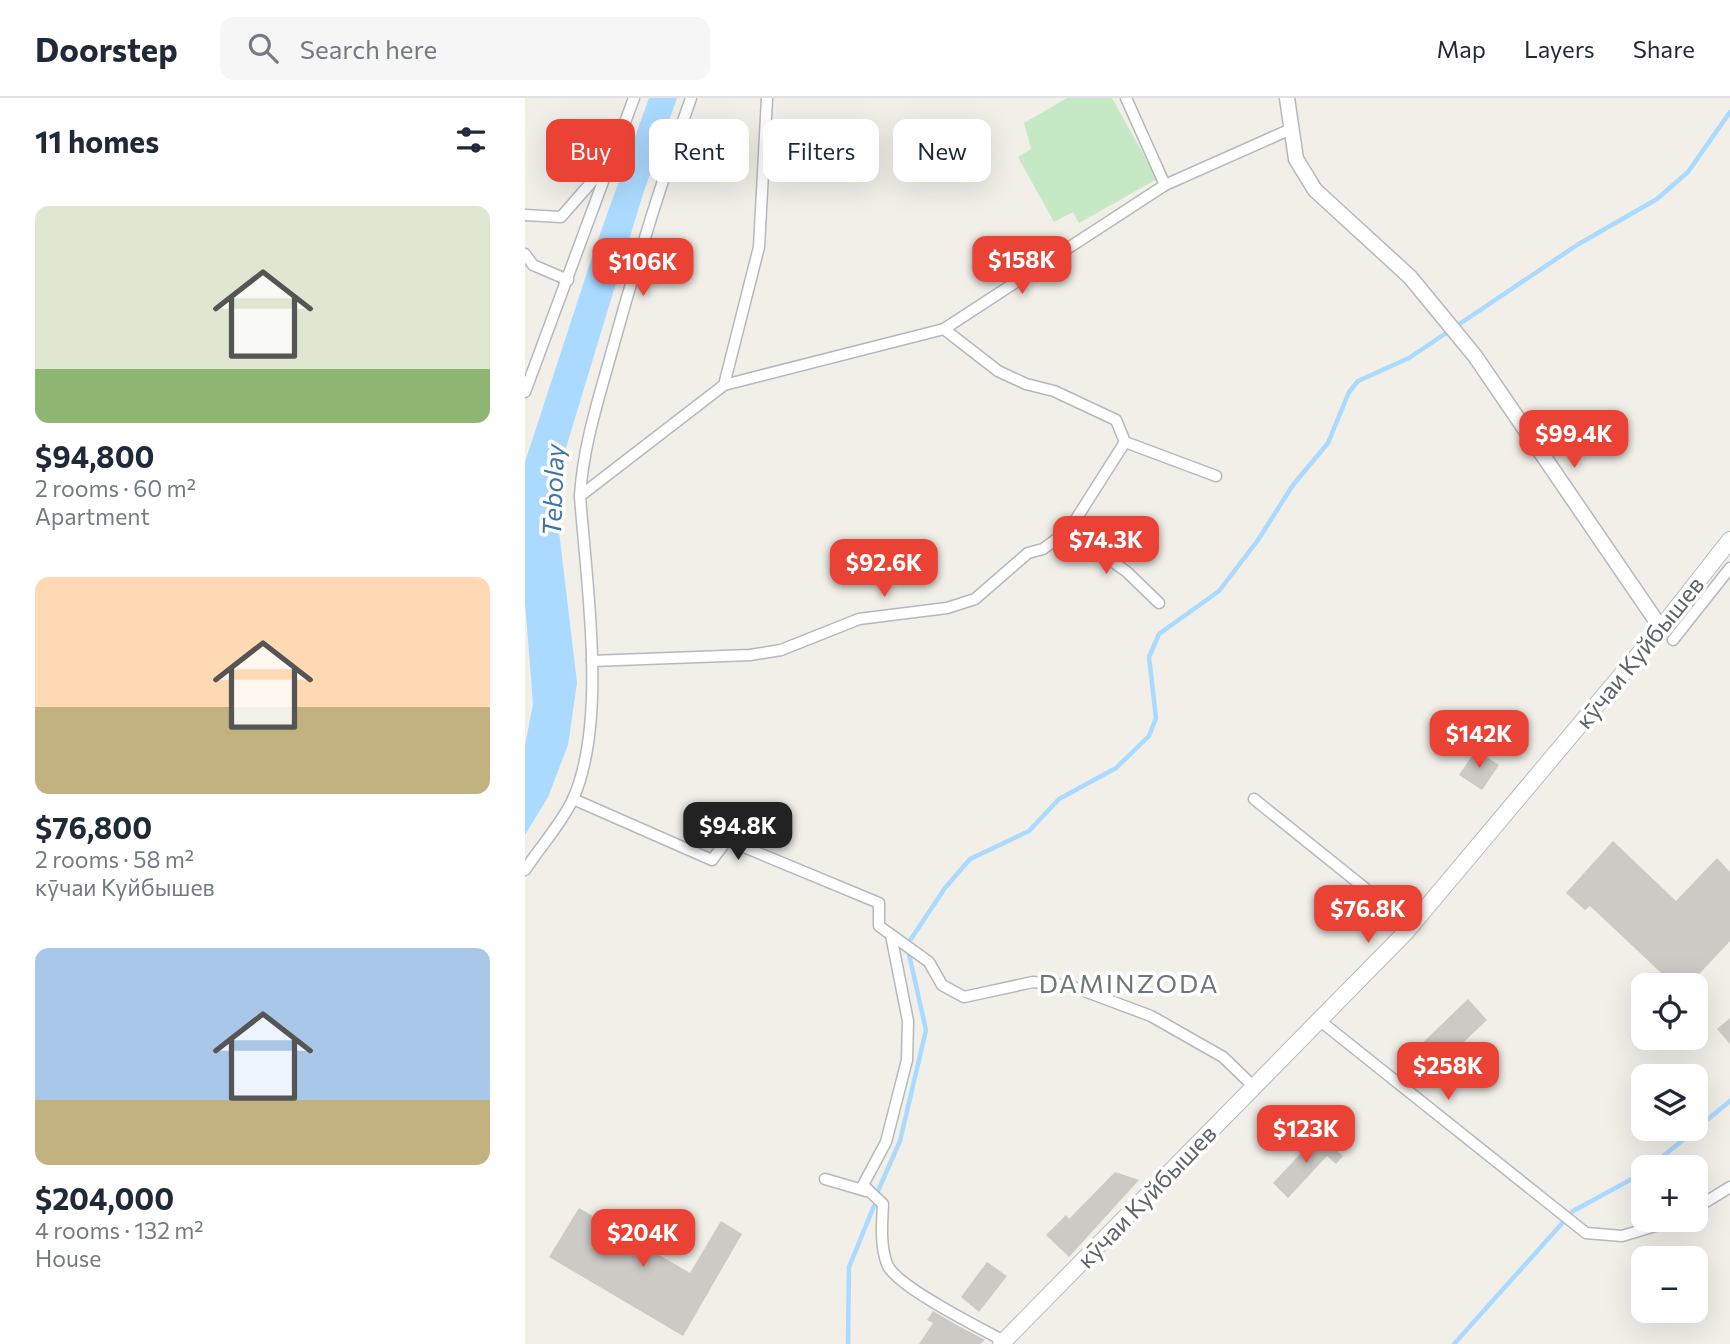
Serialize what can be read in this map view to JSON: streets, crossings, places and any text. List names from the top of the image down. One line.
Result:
{"streets":{"main road":["кӯчаи Куйбышев"]},"districts":["DAMINZODA"],"water":["Tebolay"],"page":{"header":"Doorstep","search":"Search here","nav":["Map","Layers","Share"],"heading":"11 homes","chip":["Buy","Rent","Filters","New"],"list":[{"name":"$94,800","note":"2 rooms · 60 m² · Apartment"},{"name":"$76,800","note":"2 rooms · 58 m² · кӯчаи Куйбышев"},{"name":"$204,000","note":"4 rooms · 132 m² · House"}],"price":["$158K","$106K","$99.4K","$74.3K","$92.6K","$142K","$94.8K","$76.8K","$258K","$123K","$204K"],"map_buttons":["+","−"]}}
